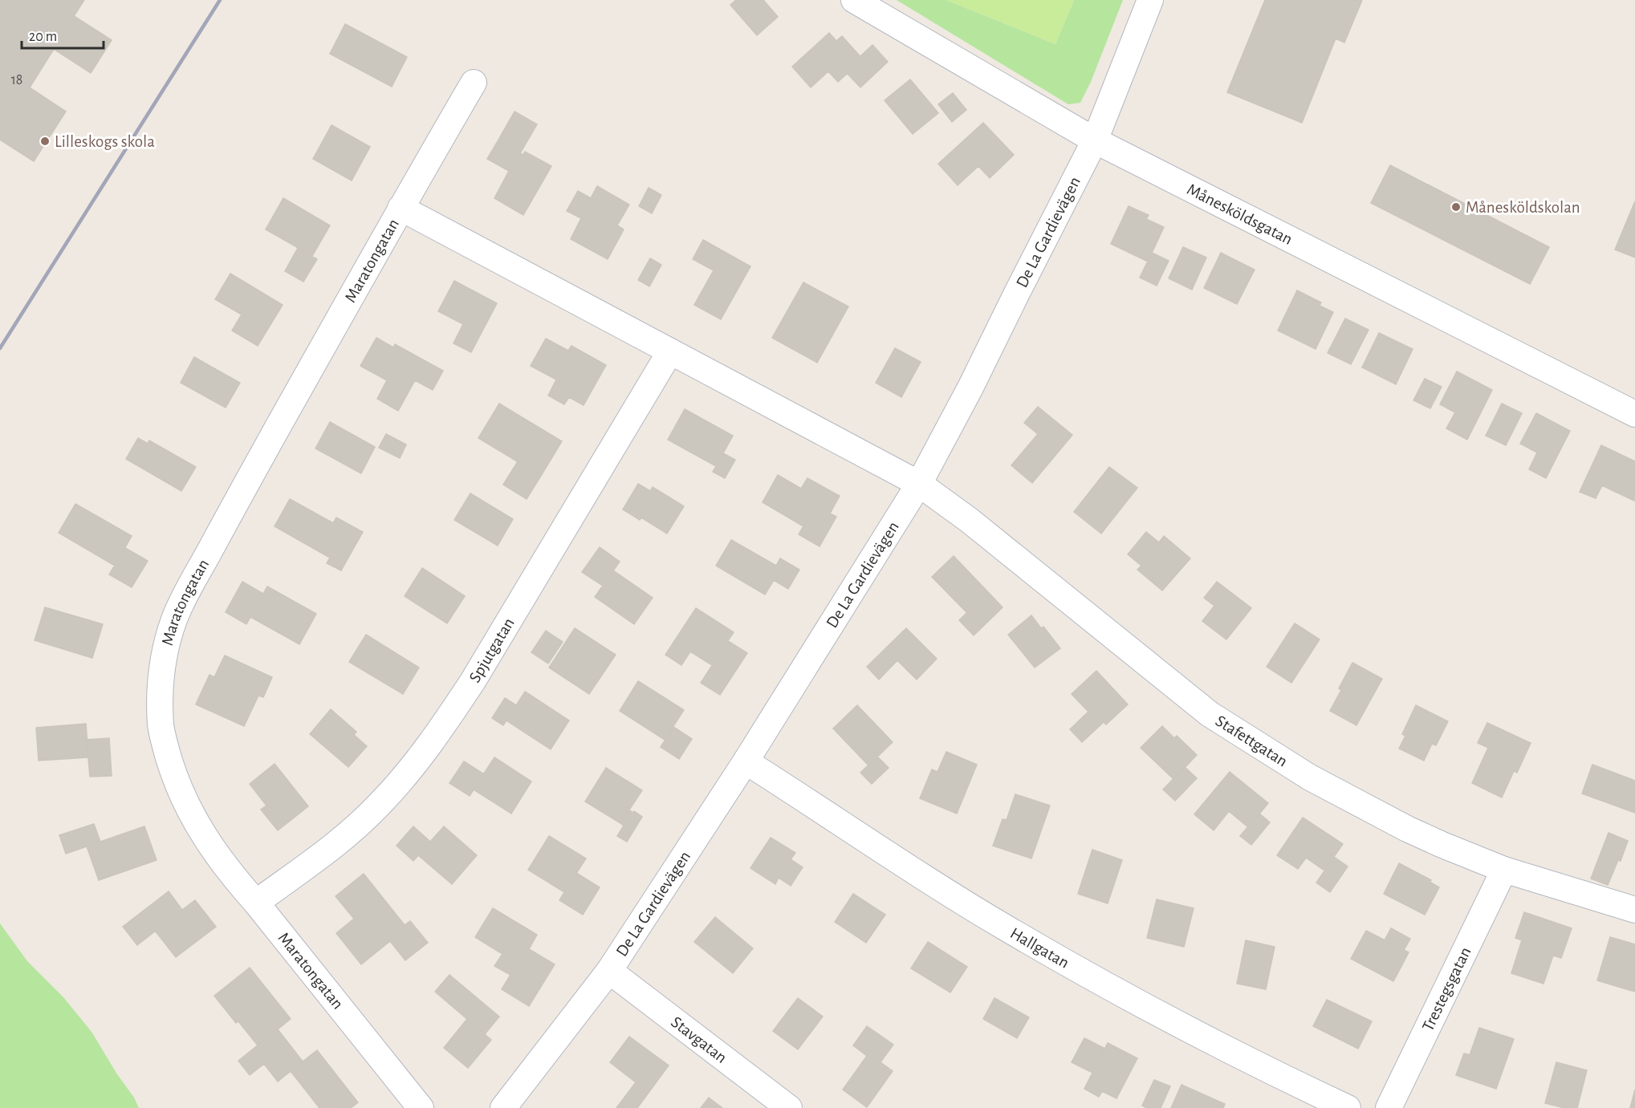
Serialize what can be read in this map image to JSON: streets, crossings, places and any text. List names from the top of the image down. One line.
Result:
{"streets":{"street":["Månesköldsgatan","De La Gardievägen","Maratongatan","Spjutgatan","Stafettgatan","Hallgatan","Trestegsgatan","Stavgatan"]},"crossings":[["Månesköldsgatan","De La Gardievägen"],["De La Gardievägen","Stafettgatan"],["De La Gardievägen","Hallgatan"],["De La Gardievägen","Stavgatan"],["Maratongatan","Spjutgatan"],["Maratongatan","Stafettgatan"],["Spjutgatan","Stafettgatan"],["Stafettgatan","Trestegsgatan"]],"places":["Lilleskogs skola","Månesköldskolan"],"house_numbers":["18"],"scale_bar":"20 m"}
